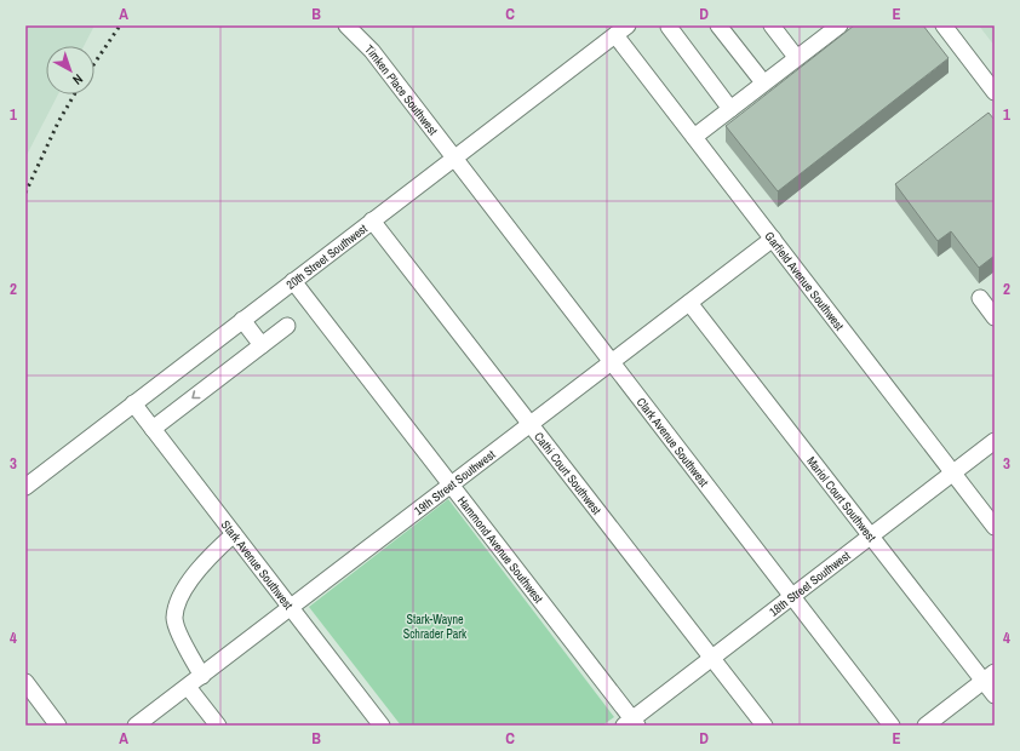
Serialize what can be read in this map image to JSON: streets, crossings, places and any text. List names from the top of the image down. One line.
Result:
{"streets":{"street":["Timken Place Southwest","20th Street Southwest","Garfield Avenue Southwest","Clark Avenue Southwest","Cathi Court Southwest","19th Street Southwest","Mariol Court Southwest","Hammond Avenue Southwest","Stark Avenue Southwest","18th Street Southwest"]},"crossings":[["Timken Place Southwest","20th Street Southwest"],["Timken Place Southwest","Clark Avenue Southwest"],["20th Street Southwest","Garfield Avenue Southwest"],["20th Street Southwest","Clark Avenue Southwest"],["20th Street Southwest","Cathi Court Southwest"],["20th Street Southwest","Hammond Avenue Southwest"],["20th Street Southwest","Stark Avenue Southwest"],["Garfield Avenue Southwest","19th Street Southwest"],["Garfield Avenue Southwest","18th Street Southwest"],["Clark Avenue Southwest","19th Street Southwest"],["Clark Avenue Southwest","18th Street Southwest"],["Cathi Court Southwest","19th Street Southwest"],["Cathi Court Southwest","18th Street Southwest"],["19th Street Southwest","Mariol Court Southwest"],["19th Street Southwest","Hammond Avenue Southwest"],["19th Street Southwest","Stark Avenue Southwest"],["Mariol Court Southwest","18th Street Southwest"],["Hammond Avenue Southwest","18th Street Southwest"]],"parks":["Stark-Wayne Schrader Park"],"north":"bottom right","grid":{"columns":["A","B","C","D","E"],"rows":["1","2","3","4"]}}
